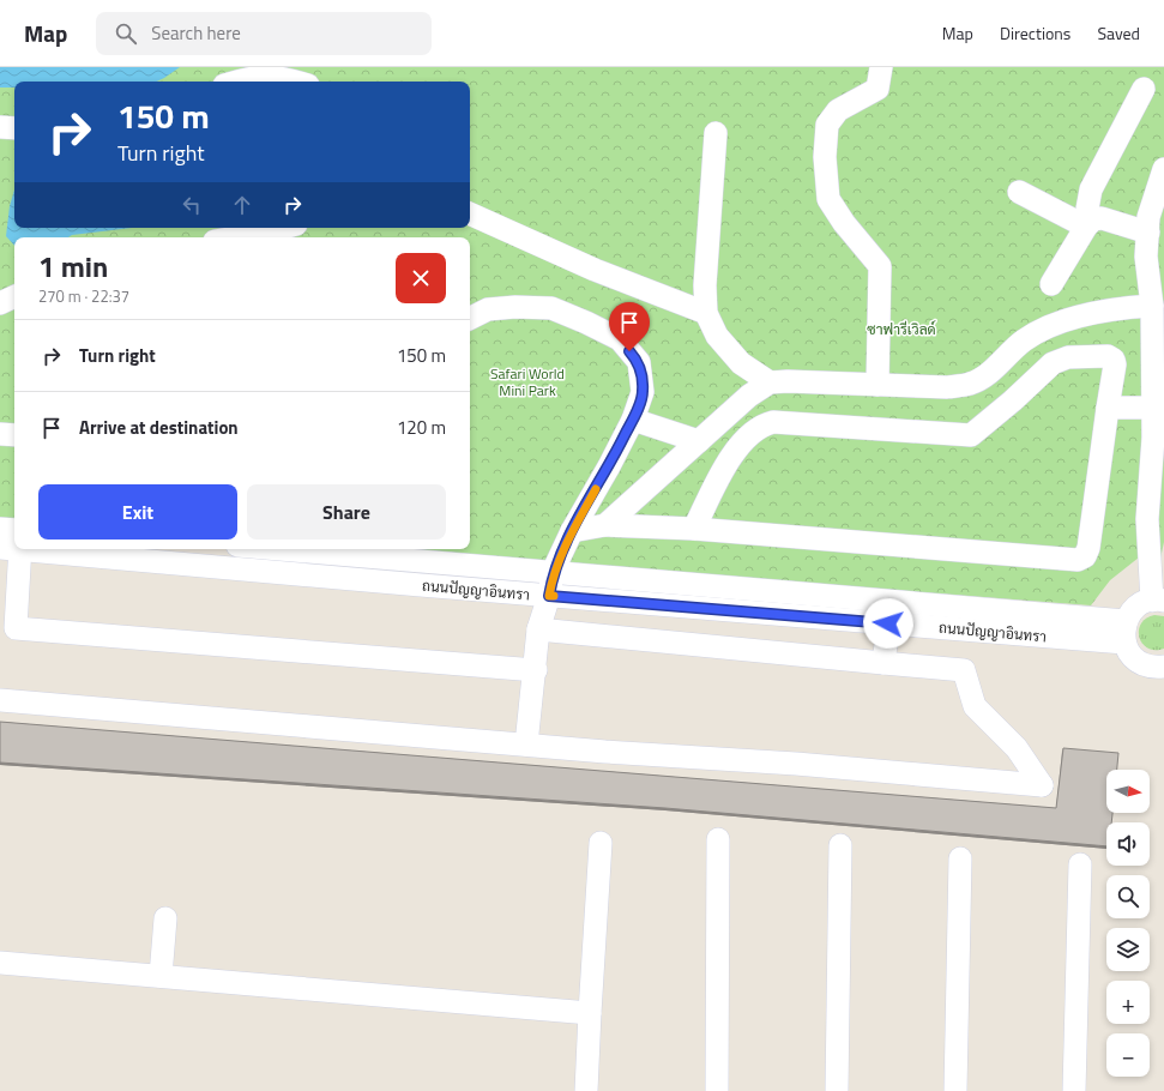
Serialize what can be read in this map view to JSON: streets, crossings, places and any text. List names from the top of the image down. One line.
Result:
{"streets":{"street":["ถนนปัญญาอินทรา"]},"parks":["ซาฟารีเวิลด์","Safari World Mini Park"],"north":"right","page":{"header":"Map","search":"Search here","nav":["Map","Directions","Saved"],"turn":["150 m","Turn right"],"heading":["1 min","270 m · 22:37"],"list":[{"name":"Turn right","value":"150 m"},{"name":"Arrive at destination","value":"120 m"}],"buttons":["Exit","Share"],"map_buttons":["+","−"]}}
